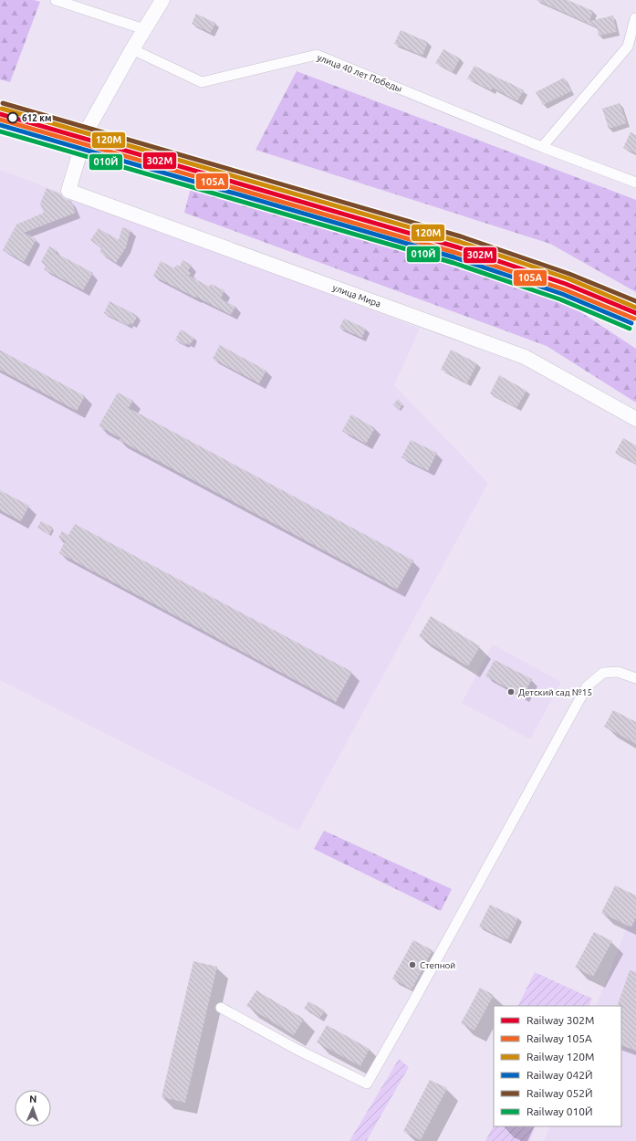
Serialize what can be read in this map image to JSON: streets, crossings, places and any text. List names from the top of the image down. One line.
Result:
{"streets":{"street":["улица 40 лет Победы","улица Мира"]},"crossings":[["улица 40 лет Победы","улица Мира"]],"places":["612 км","Детский сад №15","Степной"],"lines":["rail line 052Й","rail line 120М","rail line 302М","rail line 105А","rail line 042Й","rail line 010Й"],"legend":["Railway 302М","Railway 105А","Railway 120М","Railway 042Й","Railway 052Й","Railway 010Й"],"north":"top"}
